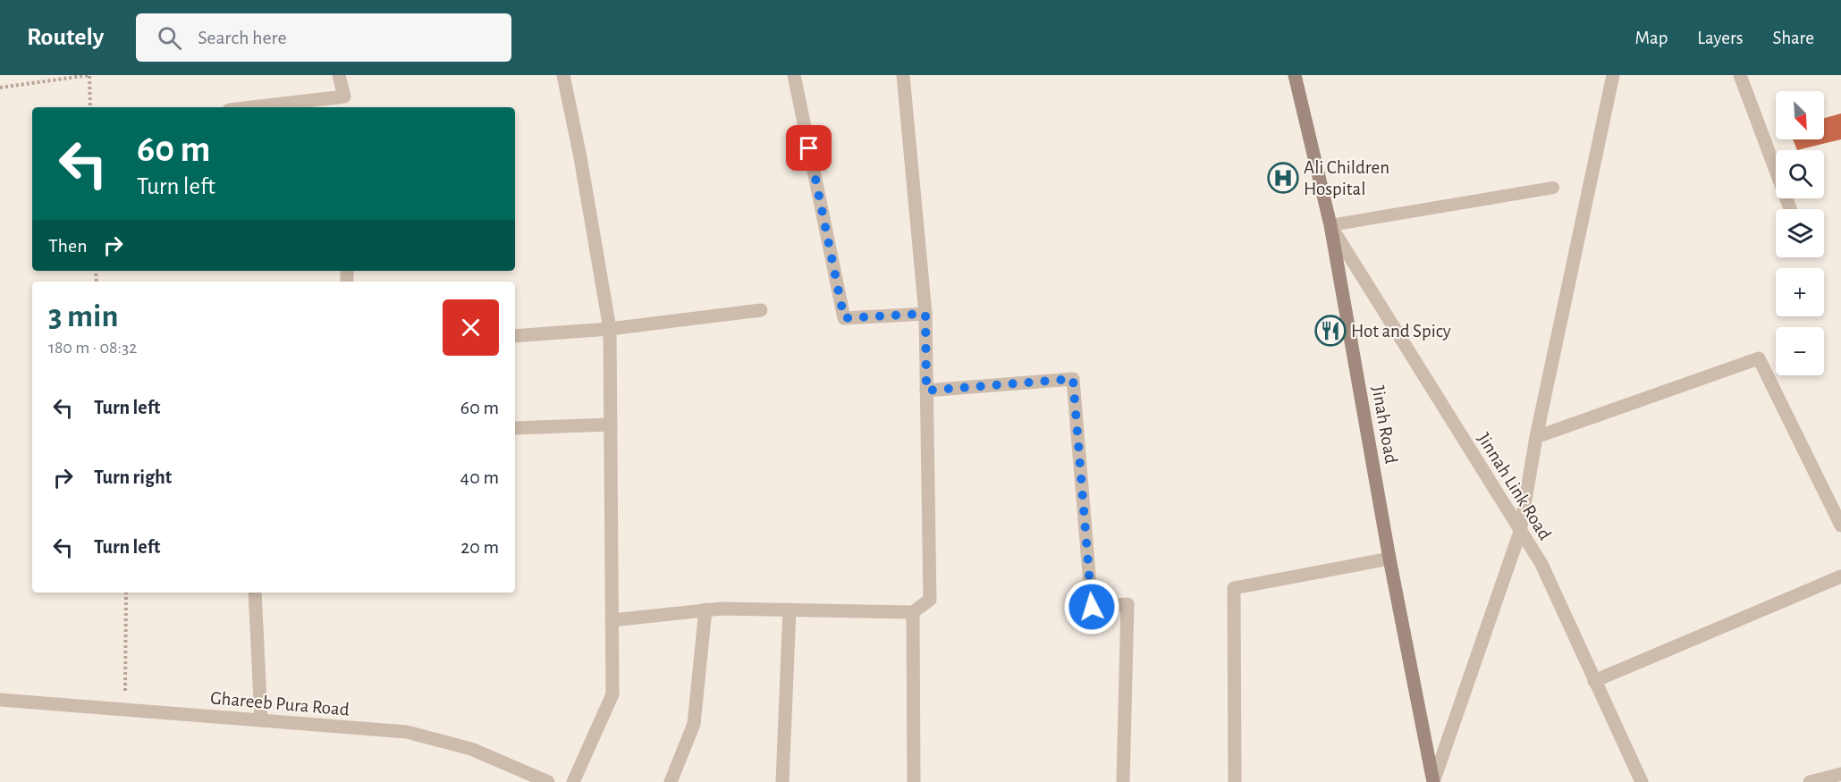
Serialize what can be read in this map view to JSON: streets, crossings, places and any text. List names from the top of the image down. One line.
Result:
{"streets":{"main road":["Jinah Road"],"street":["Jinnah Link Road","Ghareeb Pura Road"]},"crossings":[["Jinah Road","Jinnah Link Road"]],"places":{"hospital":["Ali Children Hospital"],"restaurant":["Hot and Spicy"]},"north":"bottom right","page":{"header":"Routely","search":"Search here","nav":["Map","Layers","Share"],"map_buttons":["+","−"],"turn":["60 m","Turn left"],"then":"Then","heading":["3 min","180 m · 08:32"],"list":[{"name":"Turn left","value":"60 m"},{"name":"Turn right","value":"40 m"},{"name":"Turn left","value":"20 m"}]}}
